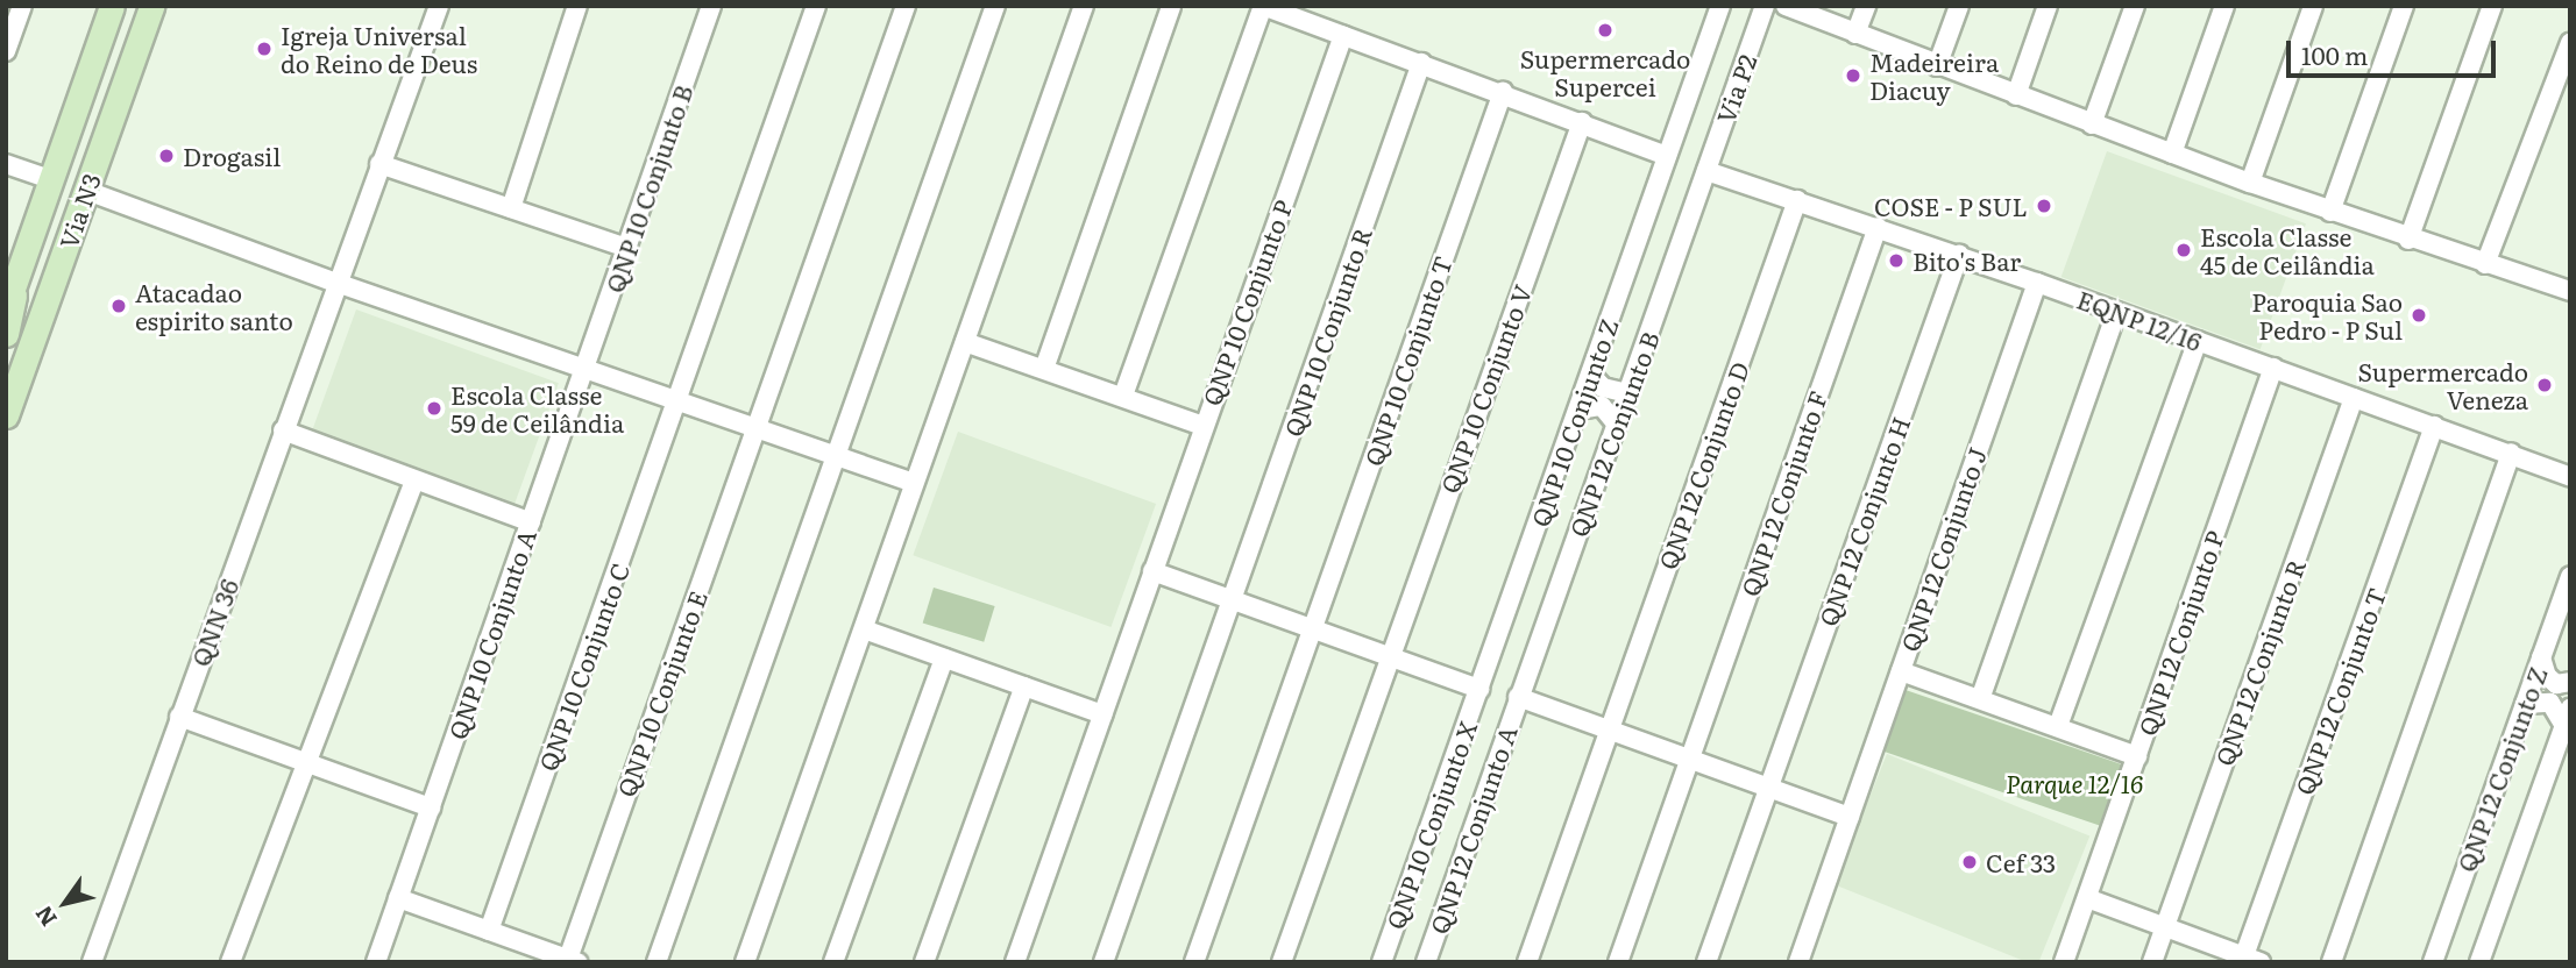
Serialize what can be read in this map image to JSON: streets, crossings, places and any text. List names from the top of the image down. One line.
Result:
{"streets":{"main road":["Via N3"],"street":["Via P2","QNP 10 Conjunto B","QNP 10 Conjunto P","EQNP 12/16","QNP 10 Conjunto R","QNP 10 Conjunto T","QNP 10 Conjunto V","QNP 10 Conjunto Z","QNP 12 Conjunto B","QNP 12 Conjunto D","QNP 12 Conjunto F","QNP 12 Conjunto H","QNP 12 Conjunto J","QNN 36","QNP 12 Conjunto P","QNP 10 Conjunto A","QNP 12 Conjunto R","QNP 10 Conjunto C","QNP 12 Conjunto T","QNP 10 Conjunto E","QNP 12 Conjunto Z","QNP 10 Conjunto X","QNP 12 Conjunto A"]},"crossings":[["Via P2","EQNP 12/16"],["Via P2","QNP 10 Conjunto Z"],["Via P2","QNP 12 Conjunto B"],["QNP 10 Conjunto B","QNP 10 Conjunto A"],["EQNP 12/16","QNP 12 Conjunto B"],["EQNP 12/16","QNP 12 Conjunto D"],["EQNP 12/16","QNP 12 Conjunto F"],["EQNP 12/16","QNP 12 Conjunto H"],["EQNP 12/16","QNP 12 Conjunto J"],["EQNP 12/16","QNP 12 Conjunto P"],["EQNP 12/16","QNP 12 Conjunto R"],["EQNP 12/16","QNP 12 Conjunto T"],["QNP 10 Conjunto Z","QNP 10 Conjunto X"],["QNP 12 Conjunto B","QNP 12 Conjunto A"]],"parks":["Parque 12/16"],"places":["Supermercado Supercei","Igreja Universal do Reino de Deus","Madeireira Diacuy","Drogasil","COSE - P SUL","Escola Classe 45 de Ceilândia","Bito's Bar","Atacadao espirito santo","Paroquia Sao Pedro - P Sul","Supermercado Veneza","Escola Classe 59 de Ceilândia","Cef 33"],"scale_bar":"100 m","north":"bottom left"}
